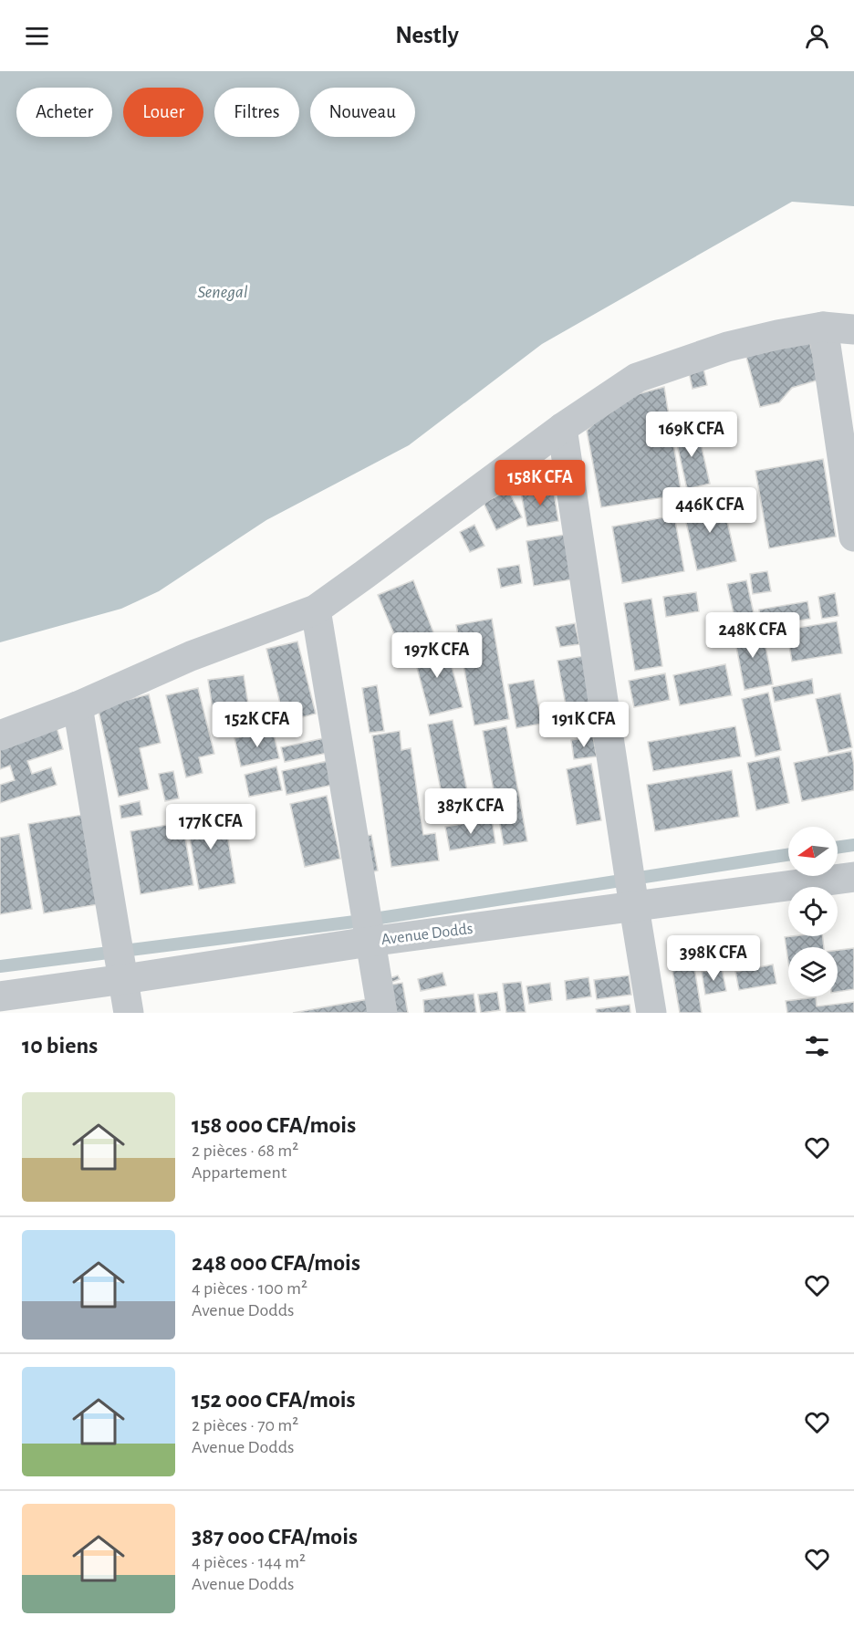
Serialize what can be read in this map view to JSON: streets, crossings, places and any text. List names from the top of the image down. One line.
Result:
{"streets":{"street":["Avenue Dodds"]},"water":["Senegal"],"north":"left","page":{"header":"Nestly","chip":["Acheter","Louer","Filtres","Nouveau"],"price":["169K CFA","158K CFA","446K CFA","248K CFA","197K CFA","152K CFA","191K CFA","387K CFA","177K CFA","398K CFA"],"heading":"10 biens","list":[{"name":"158 000 CFA/mois","note":"2 pièces · 68 m² · Appartement"},{"name":"248 000 CFA/mois","note":"4 pièces · 100 m² · Avenue Dodds"},{"name":"152 000 CFA/mois","note":"2 pièces · 70 m² · Avenue Dodds"},{"name":"387 000 CFA/mois","note":"4 pièces · 144 m² · Avenue Dodds"}]}}
